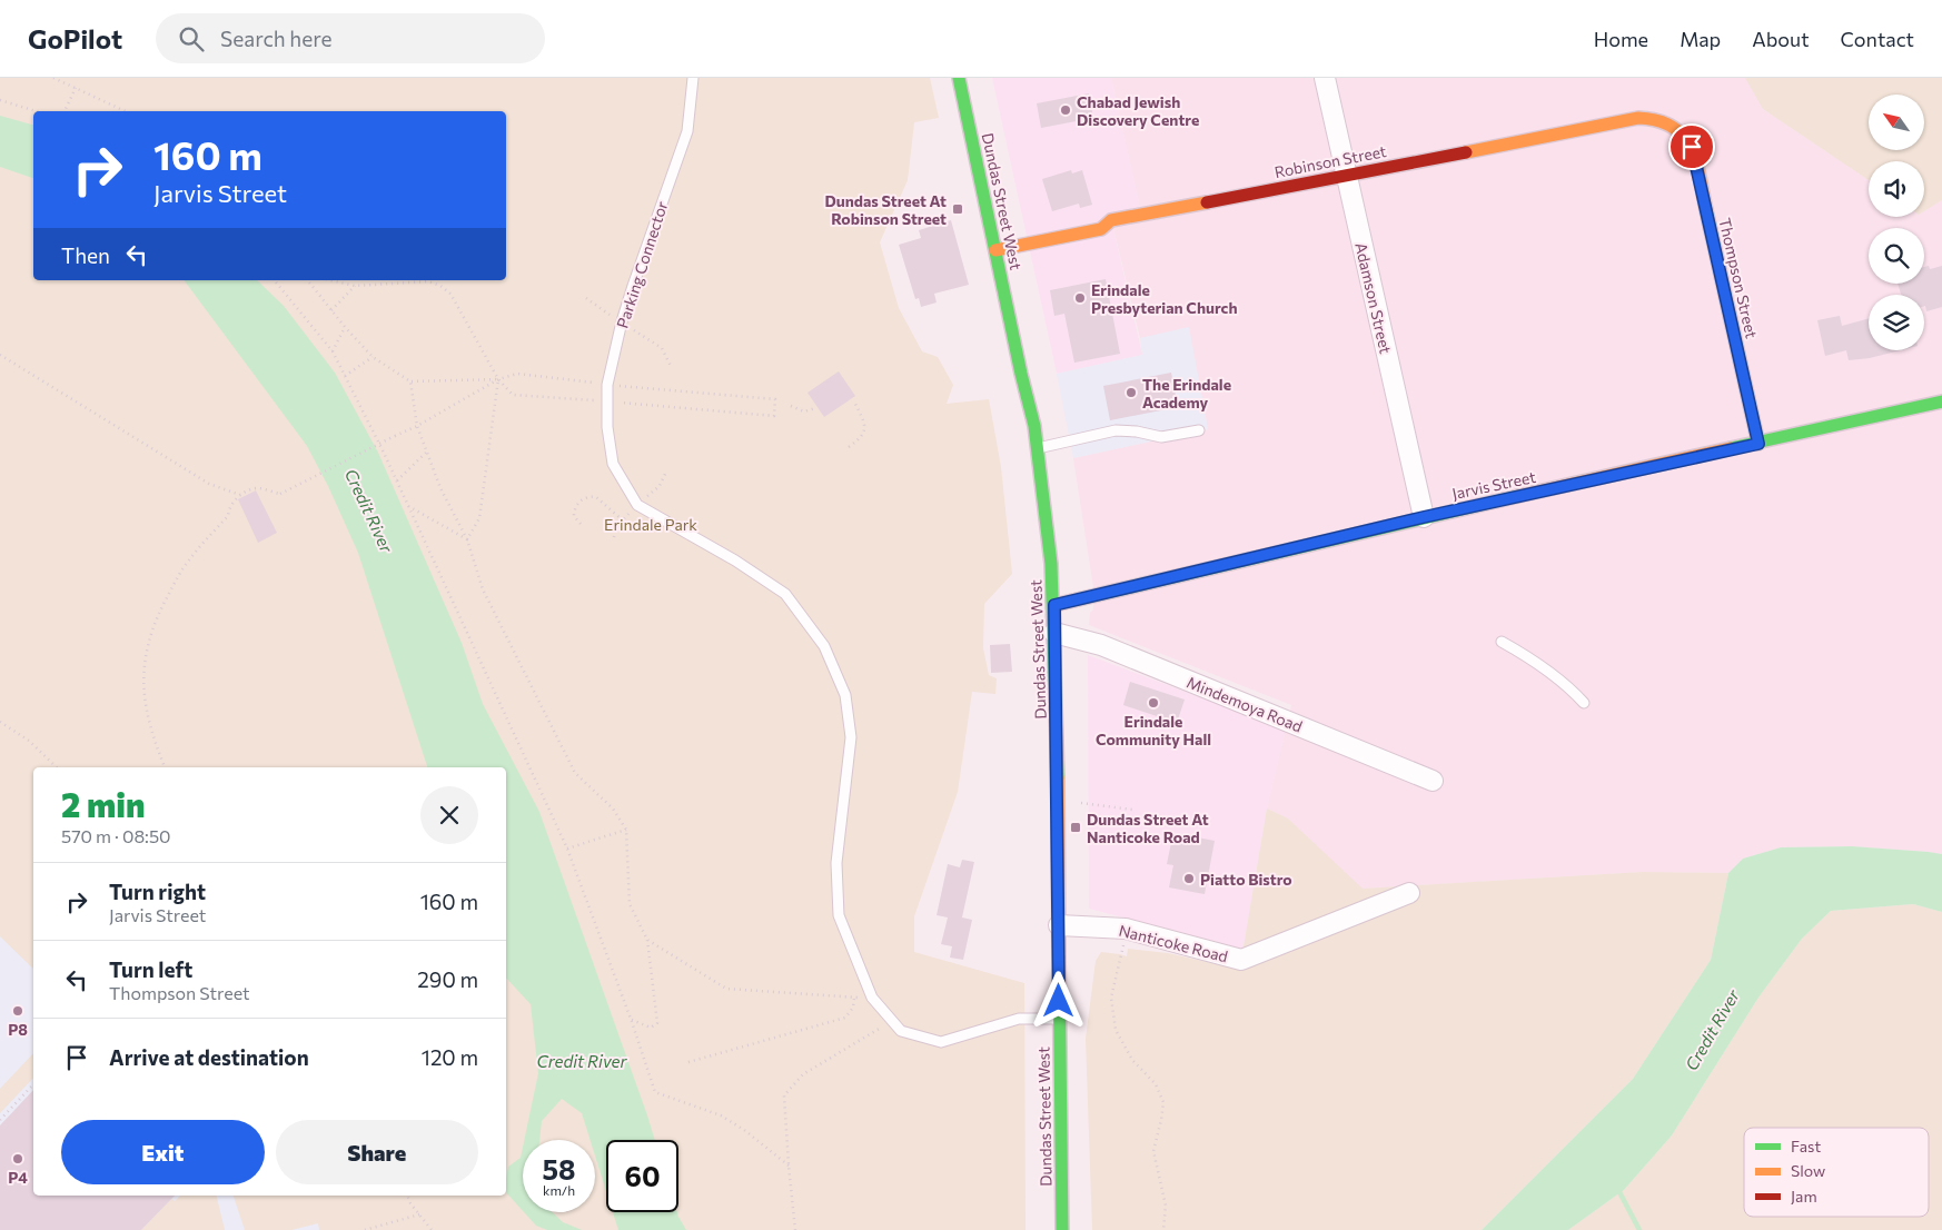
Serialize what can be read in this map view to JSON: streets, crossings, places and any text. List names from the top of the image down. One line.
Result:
{"streets":{"street":["Robinson Street","Dundas Street West","Thompson Street","Adamson Street","Jarvis Street","Mindemoya Road","Nanticoke Road"],"lane":["Parking Connector"]},"crossings":[["Robinson Street","Dundas Street West"],["Robinson Street","Thompson Street"],["Robinson Street","Adamson Street"],["Dundas Street West","Jarvis Street"],["Dundas Street West","Mindemoya Road"],["Dundas Street West","Nanticoke Road"],["Thompson Street","Jarvis Street"],["Adamson Street","Jarvis Street"]],"water":["Credit River"],"parks":["Erindale Park"],"places":{"other":["Chabad Jewish Discovery Centre","Erindale Presbyterian Church","The Erindale Academy","Erindale Community Hall","Piatto Bistro","P8","P4"],"transit":["Dundas Street At Robinson Street","Dundas Street At Nanticoke Road"]},"legend":["Fast","Slow","Jam"],"north":"top left","page":{"header":"GoPilot","search":"Search here","nav":["Home","Map","About","Contact"],"turn":["160 m","Jarvis Street"],"then":"Then","heading":["2 min","570 m · 08:50"],"list":[{"name":"Turn right","note":"Jarvis Street","value":"160 m"},{"name":"Turn left","note":"Thompson Street","value":"290 m"},{"name":"Arrive at destination","value":"120 m"}],"buttons":["Exit","Share"],"speed":"58 km/h","limit":"60"}}
